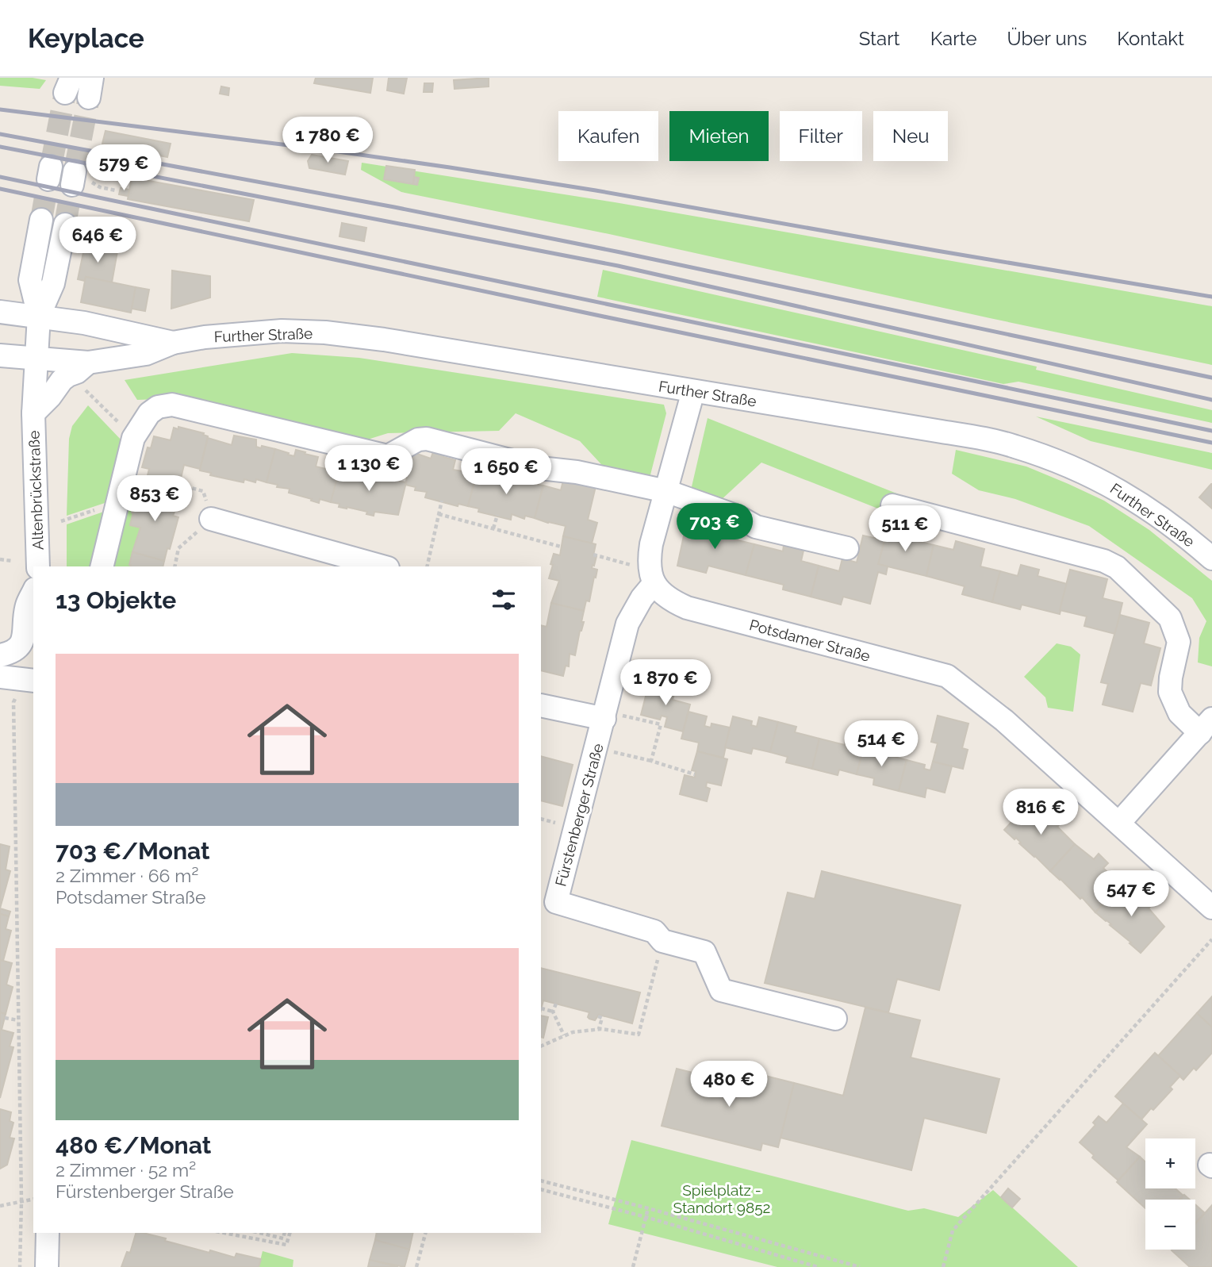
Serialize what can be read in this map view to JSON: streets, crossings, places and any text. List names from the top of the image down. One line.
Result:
{"streets":{"street":["Further Straße","Altenbrückstraße","Potsdamer Straße","Fürstenberger Straße"]},"crossings":[["Further Straße","Altenbrückstraße"],["Potsdamer Straße","Fürstenberger Straße"]],"parks":["Spielplatz - Standort 9852"],"page":{"header":"Keyplace","nav":["Start","Karte","Über uns","Kontakt"],"chip":["Kaufen","Mieten","Filter","Neu"],"price":["1 780 €","579 €","646 €","1 130 €","1 650 €","853 €","703 €","511 €","1 870 €","514 €","816 €","547 €","480 €"],"heading":"13 Objekte","list":[{"name":"703 €/Monat","note":"2 Zimmer · 66 m² · Potsdamer Straße"},{"name":"480 €/Monat","note":"2 Zimmer · 52 m² · Fürstenberger Straße"}],"map_buttons":["+","−"]}}
